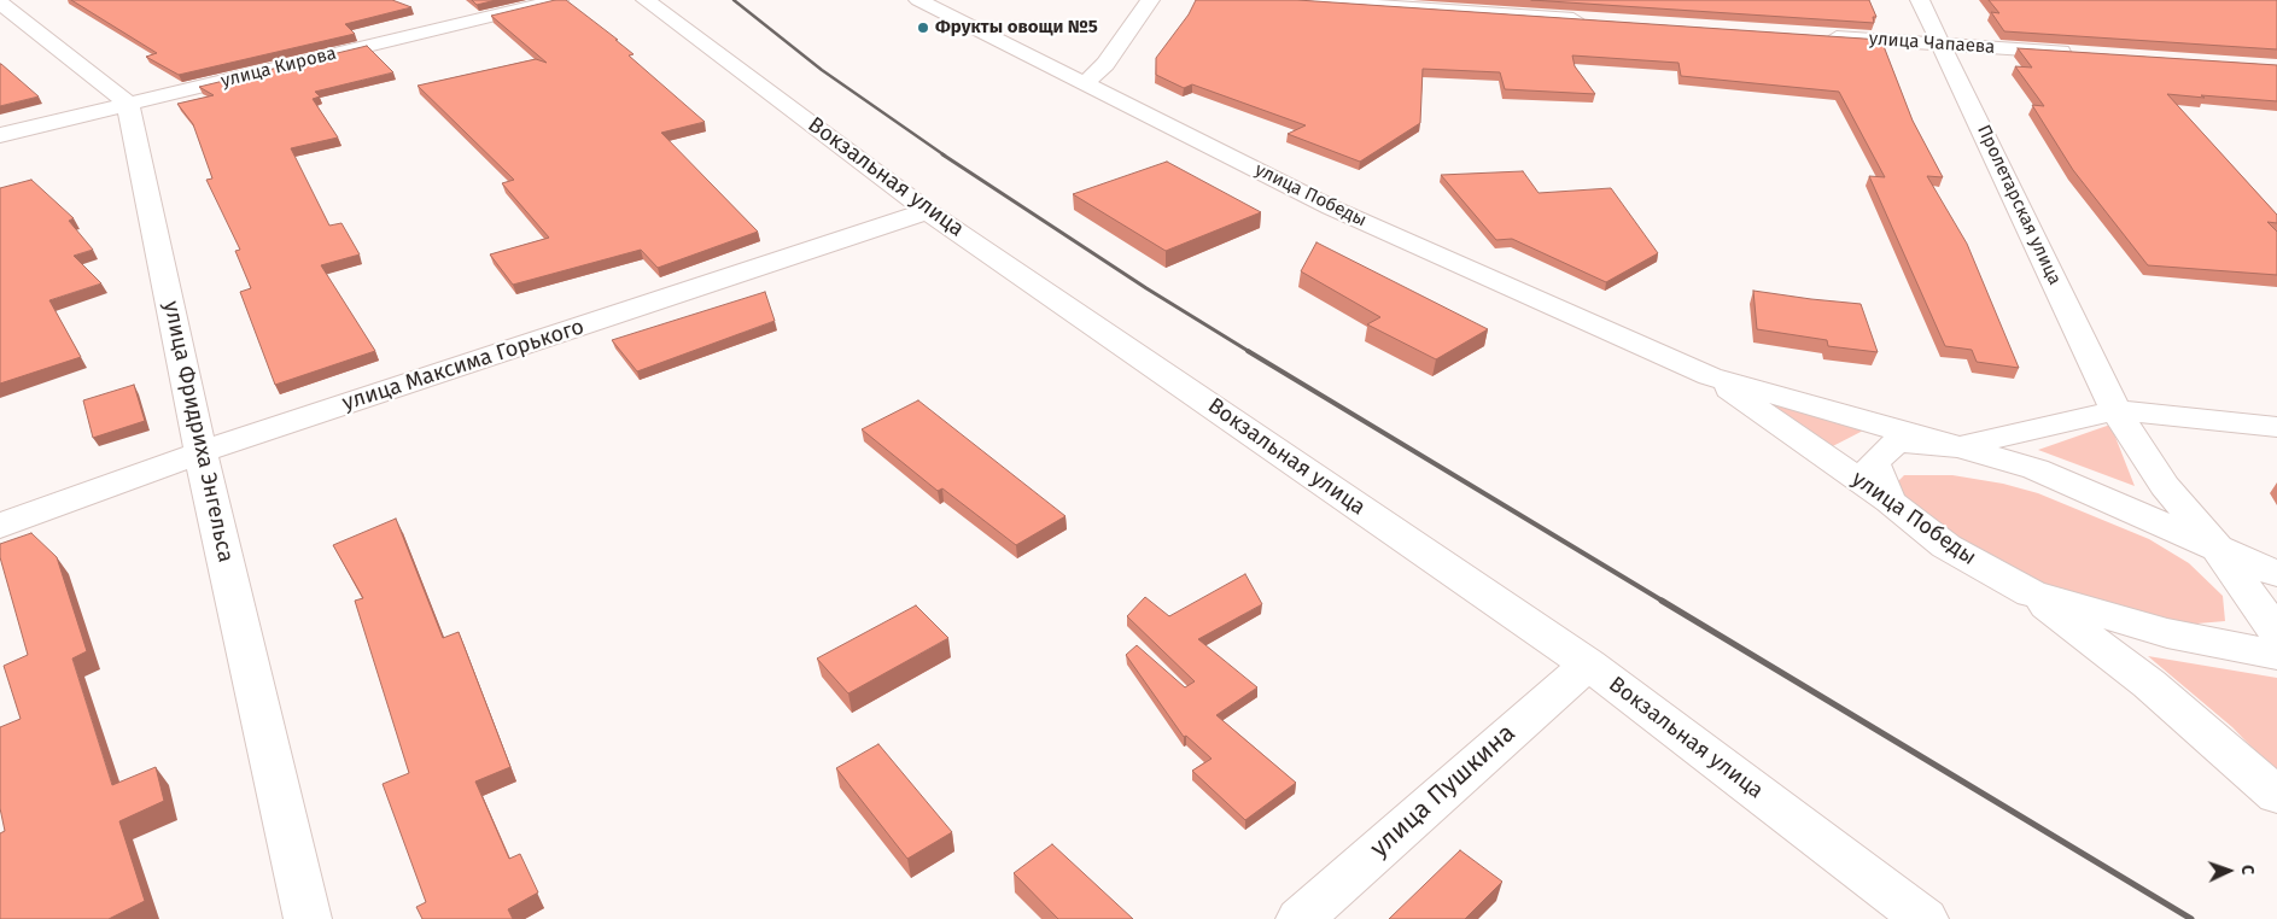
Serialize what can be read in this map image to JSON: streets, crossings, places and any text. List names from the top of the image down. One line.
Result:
{"streets":{"street":["улица Чапаева","улица Кирова","Вокзальная улица","улица Победы","Пролетарская улица","улица Максима Горького","улица Фридриха Энгельса","улица Пушкина"]},"crossings":[["улица Чапаева","Пролетарская улица"],["улица Кирова","улица Фридриха Энгельса"],["Вокзальная улица","улица Максима Горького"],["Вокзальная улица","улица Пушкина"],["улица Победы","Пролетарская улица"],["улица Максима Горького","улица Фридриха Энгельса"]],"places":["Фрукты овощи №5"],"north":"right"}
